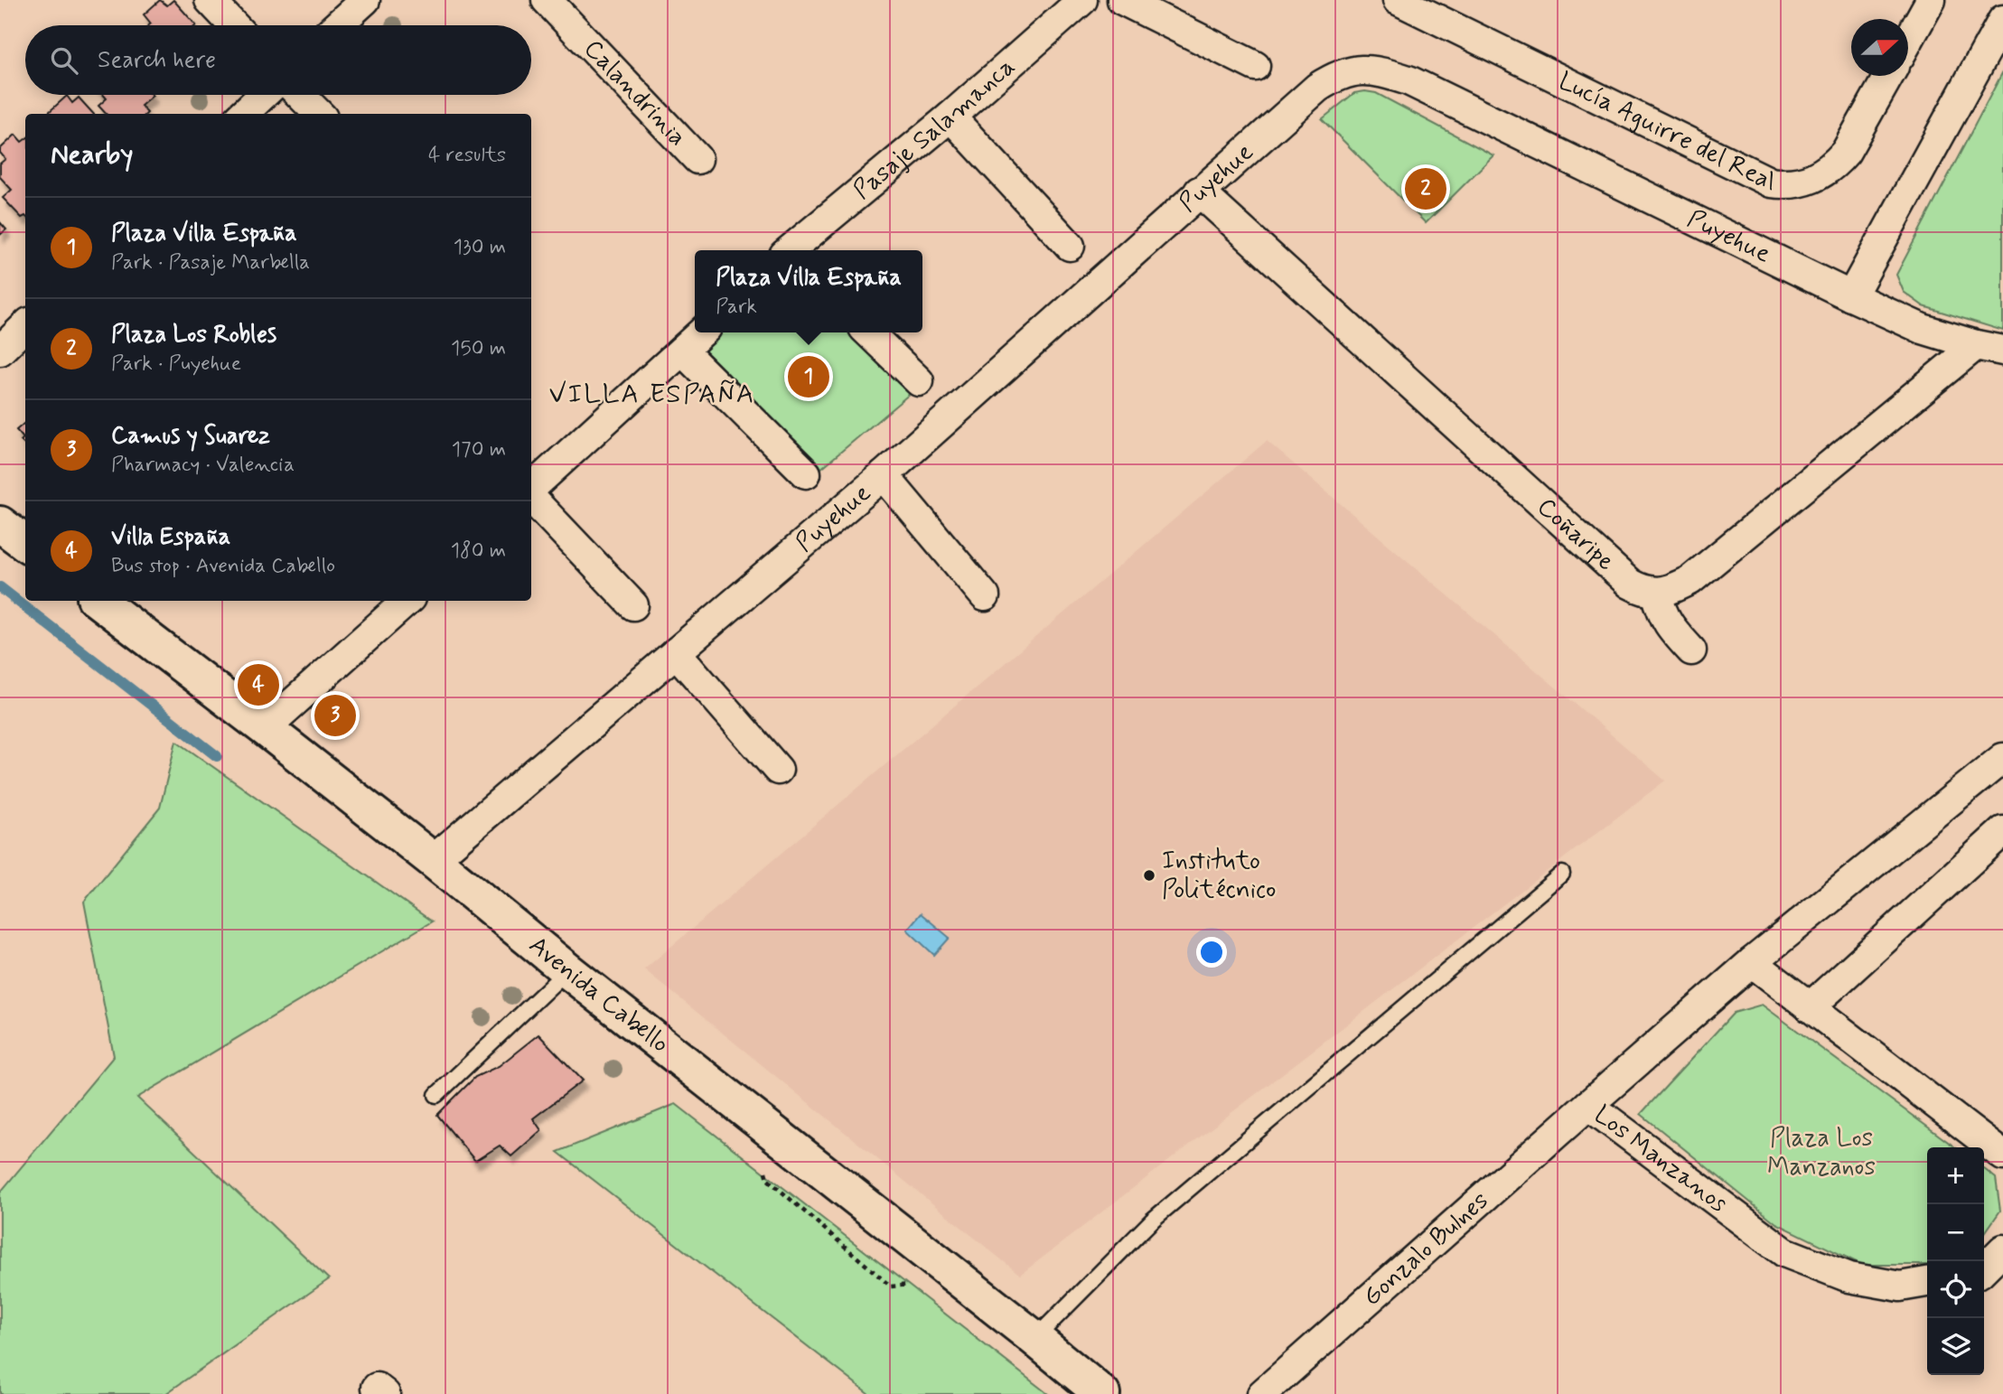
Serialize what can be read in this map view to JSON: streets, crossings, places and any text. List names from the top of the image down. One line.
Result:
{"streets":{"street":["Calandrinia","Pasaje Salamanca","Lucía Aguirre del Real","Puyehue","Coñaripe","Avenida Cabello","Los Manzanos","Gonzalo Bulnes"]},"crossings":[["Puyehue","Coñaripe"],["Puyehue","Avenida Cabello"],["Los Manzanos","Gonzalo Bulnes"]],"districts":["VILLA ESPAÑA"],"parks":["Plaza Los Manzanos"],"places":["Instituto Politécnico"],"north":"right","page":{"search":"Search here","heading":["Nearby","4 results"],"pins":["2","1","4","3"],"list":[{"mark":"1","name":"Plaza Villa España","note":"Park · Pasaje Marbella","value":"130 m"},{"mark":"2","name":"Plaza Los Robles","note":"Park · Puyehue","value":"150 m"},{"mark":"3","name":"Camus y Suarez","note":"Pharmacy · Valencia","value":"170 m"},{"mark":"4","name":"Villa España","note":"Bus stop · Avenida Cabello","value":"180 m"}],"popup":["Plaza Villa España","Park"],"map_buttons":["+","−"]}}
